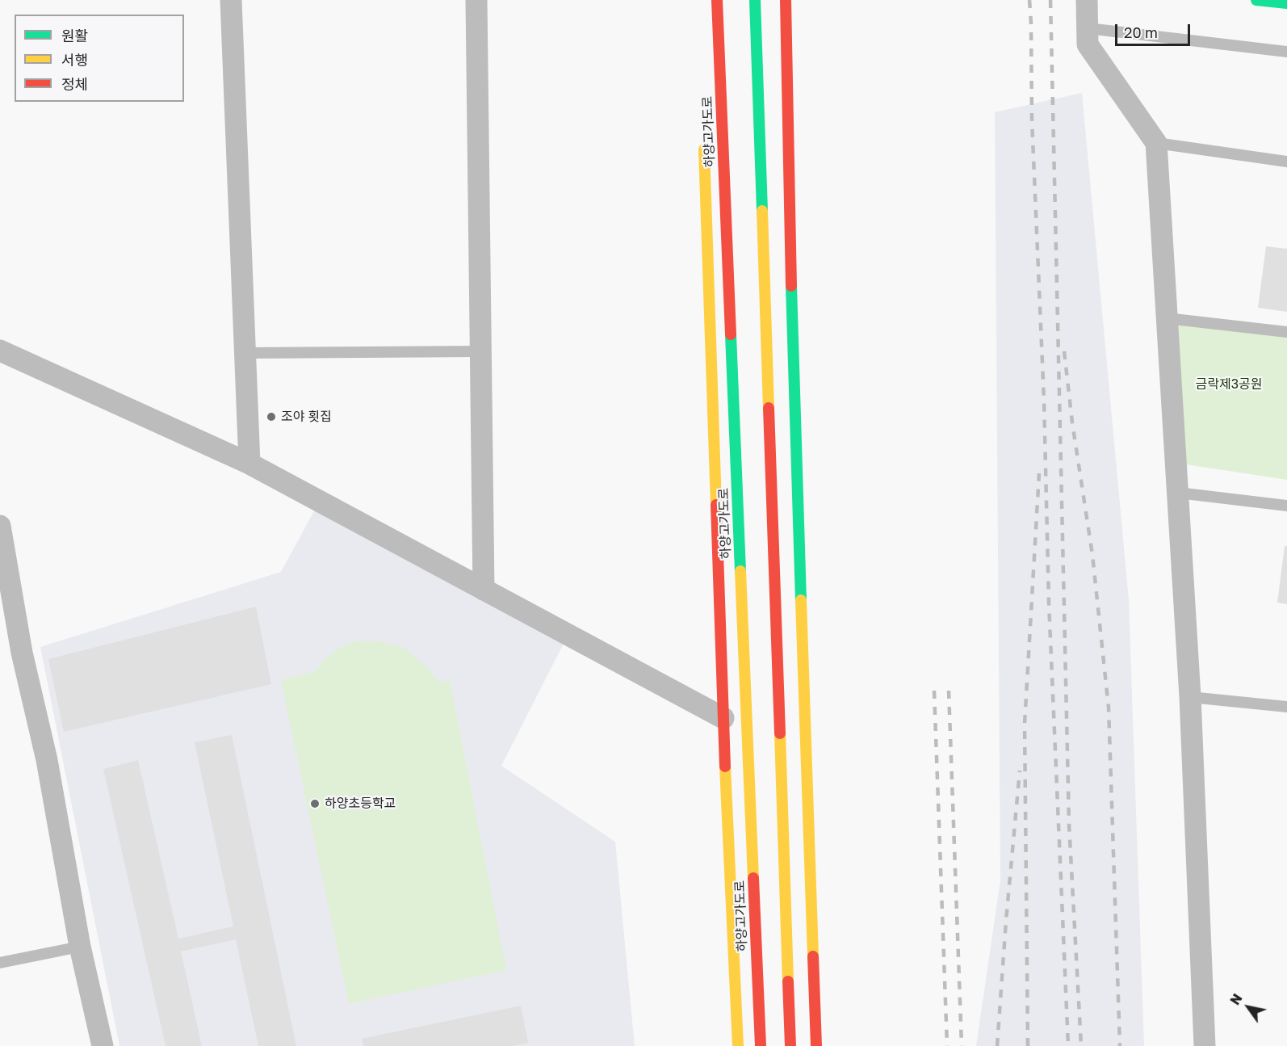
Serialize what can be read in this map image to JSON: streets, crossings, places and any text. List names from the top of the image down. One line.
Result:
{"streets":{"main road":["하양고가도로"]},"parks":["금락제3공원"],"places":["조야 횟집","하양초등학교"],"legend":["원활","서행","정체"],"scale_bar":"20 m","north":"top left"}
